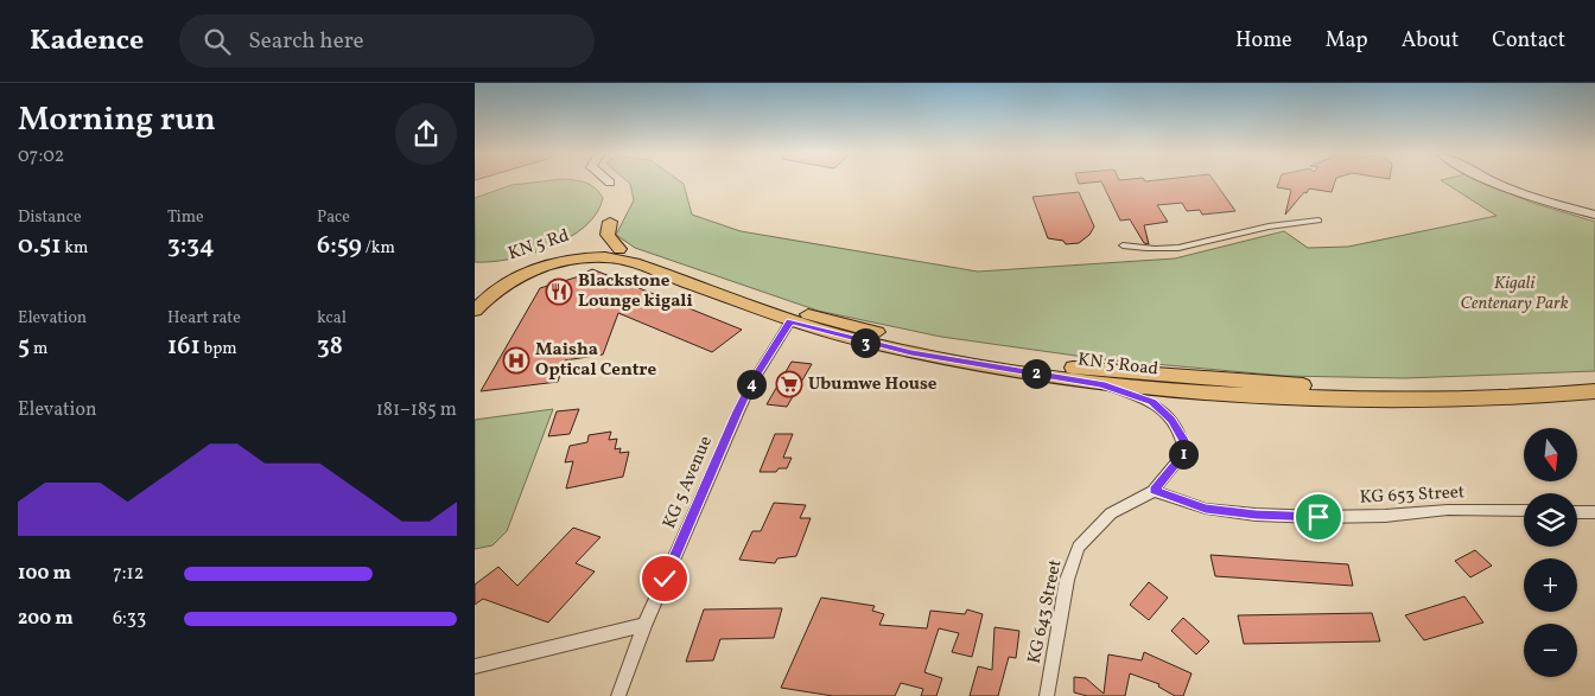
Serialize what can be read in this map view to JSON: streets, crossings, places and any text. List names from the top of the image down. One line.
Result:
{"streets":{"main road":["KN 5 Rd","KN 5 Road"],"street":["KG 5 Avenue","KG 653 Street","KG 643 Street"]},"crossings":[["KN 5 Rd","KN 5 Road"],["KN 5 Road","KG 5 Avenue"],["KN 5 Road","KG 643 Street"],["KG 653 Street","KG 643 Street"]],"parks":["Kigali Centenary Park"],"places":{"restaurant":["Blackstone Lounge kigali"],"hospital":["Maisha Optical Centre"],"supermarket":["Ubumwe House"]},"north":"bottom","page":{"header":"Kadence","search":"Search here","nav":["Home","Map","About","Contact"],"heading":["Morning run","07:02"],"stats":[["Distance","0.51 km"],["Time","3:34"],["Pace","6:59 /km"],["Elevation","5 m"],["Heart rate","161 bpm"],["kcal","38"]],"pins":["3","2","4","1"],"chart":["Elevation","181–185 m"],"map_buttons":["+","−"],"list":[{"name":"100 m","note":"7:12"},{"name":"200 m","note":"6:33"}]}}
